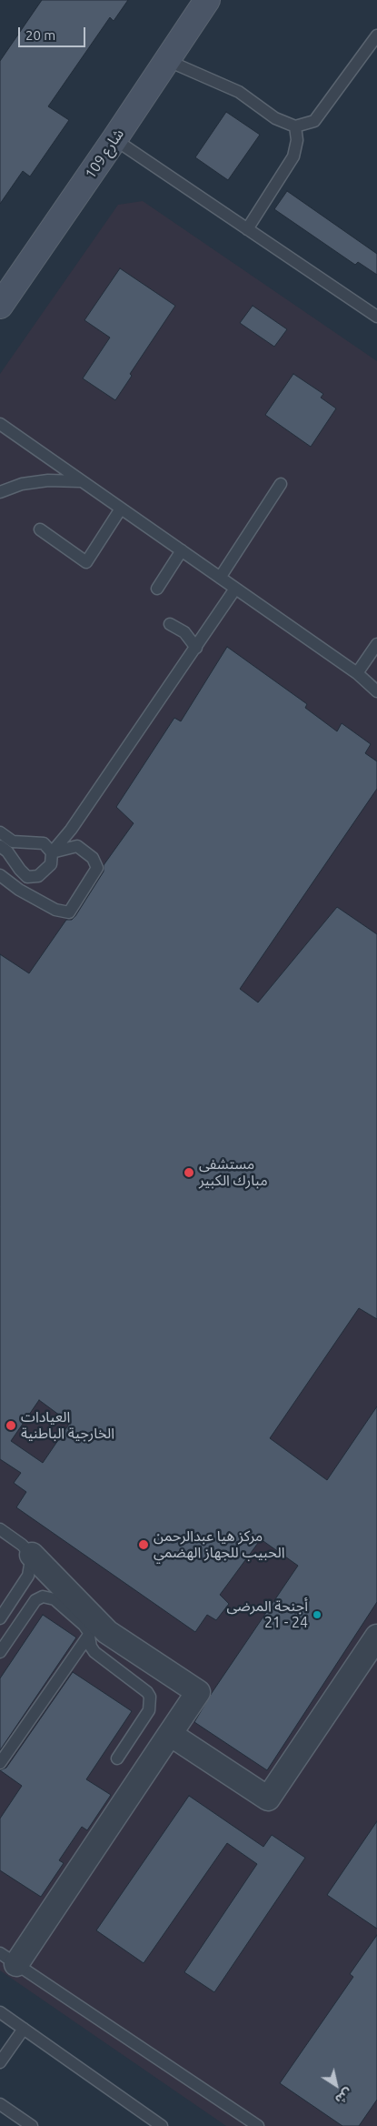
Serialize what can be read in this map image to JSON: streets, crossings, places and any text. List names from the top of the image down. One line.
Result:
{"streets":{"street":["شارع 109"]},"places":["مستشفى مبارك الكبير","العيادات الخارجية الباطنية","مركز هيا عبدالرحمن الحبيب للجهاز الهضمي","أجنحة المرضى 21 - 24"],"scale_bar":"20 m","north":"bottom right"}
